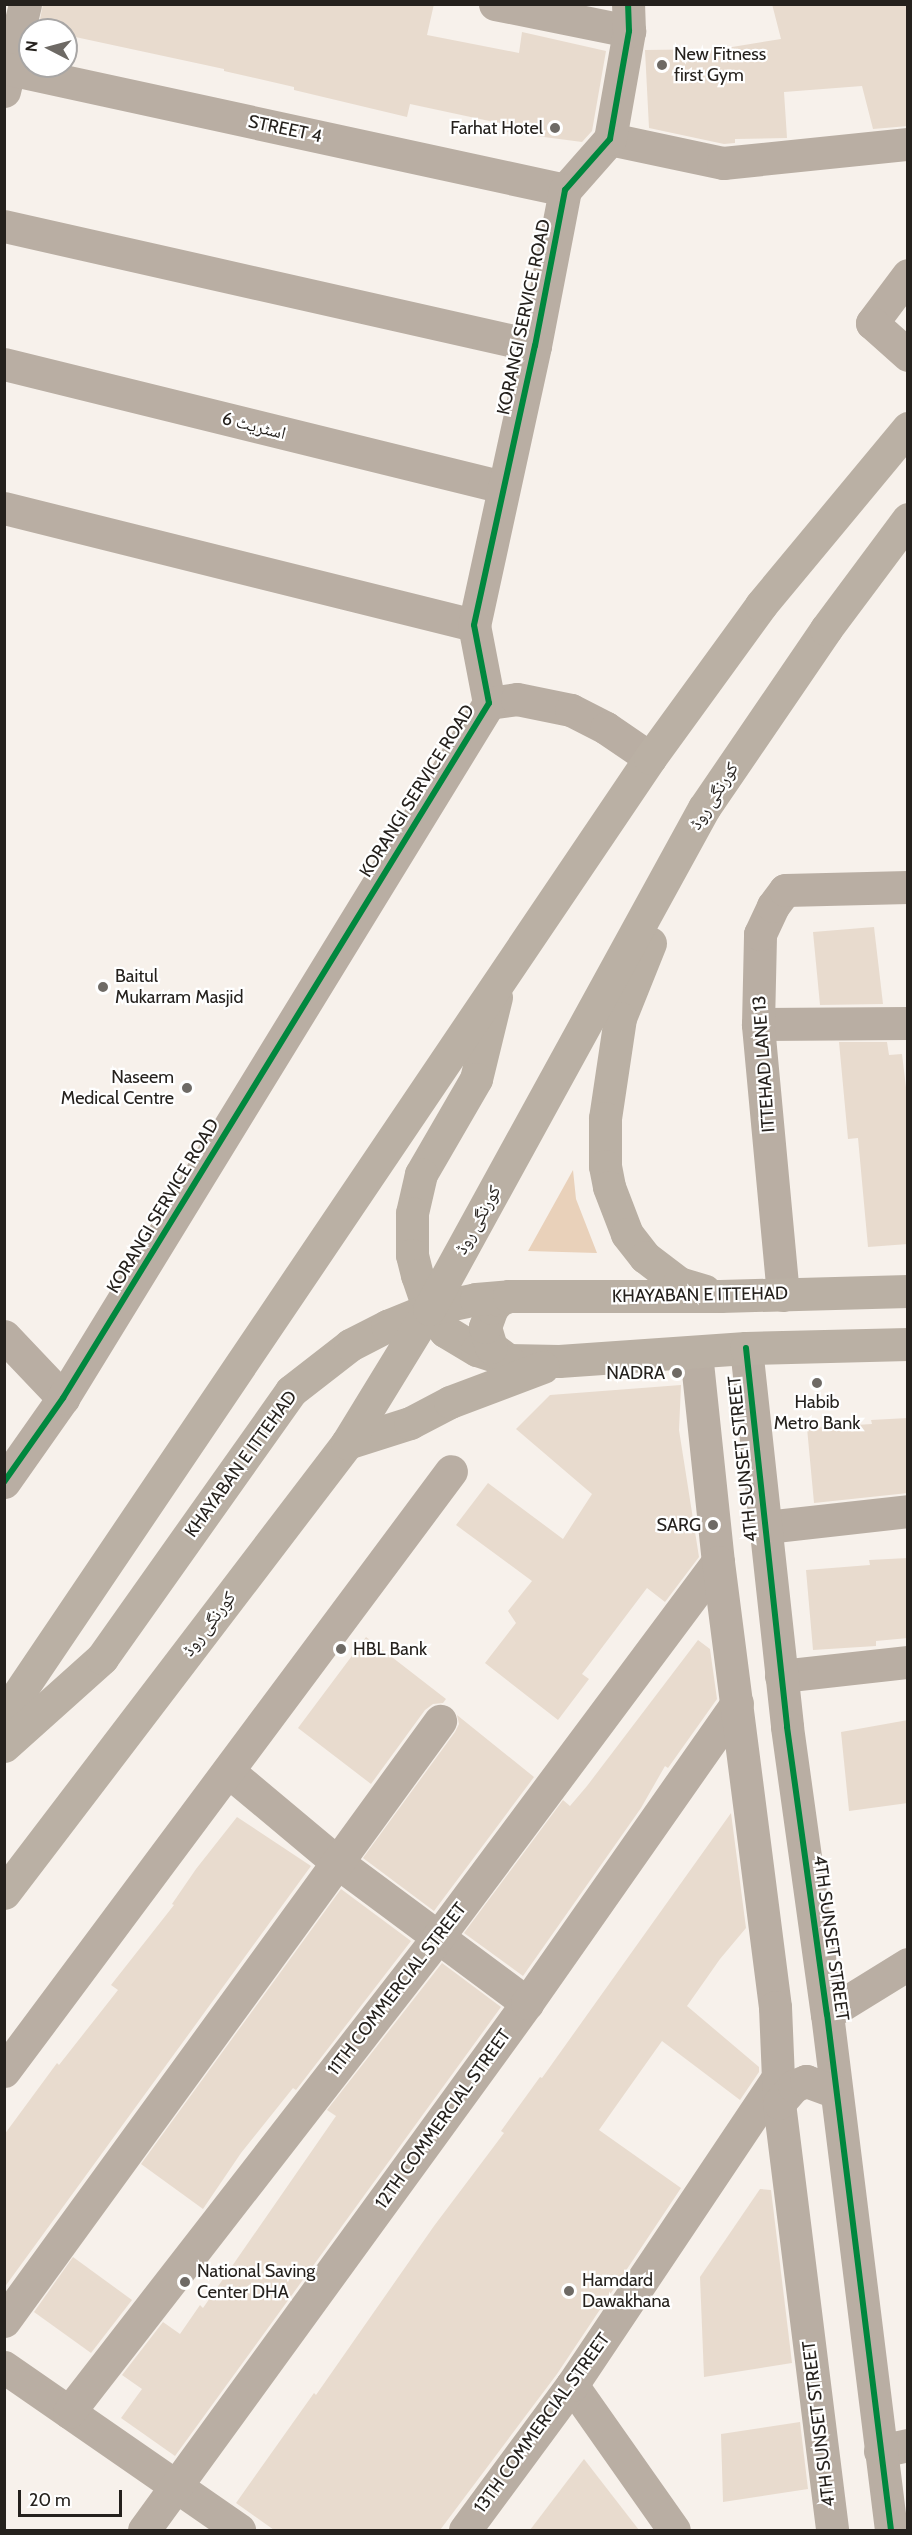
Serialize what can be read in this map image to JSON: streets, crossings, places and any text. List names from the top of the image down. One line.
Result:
{"streets":{"main road":["کورنگی روڈ","KHAYABAN E ITTEHAD"],"street":["STREET 4","KORANGI SERVICE ROAD","اسٹریٹ 6","ITTEHAD LANE 13","4TH SUNSET STREET","11TH COMMERCIAL STREET","12TH COMMERCIAL STREET","13TH COMMERCIAL STREET"]},"crossings":[["STREET 4","KORANGI SERVICE ROAD"],["KORANGI SERVICE ROAD","اسٹریٹ 6"],["کورنگی روڈ","KHAYABAN E ITTEHAD"],["ITTEHAD LANE 13","KHAYABAN E ITTEHAD"],["4TH SUNSET STREET","11TH COMMERCIAL STREET"],["4TH SUNSET STREET","12TH COMMERCIAL STREET"],["4TH SUNSET STREET","13TH COMMERCIAL STREET"]],"places":["New Fitness first Gym","Farhat Hotel","Baitul Mukarram Masjid","Naseem Medical Centre","NADRA","Habib Metro Bank","SARG","HBL Bank","National Saving Center DHA","Hamdard Dawakhana"],"scale_bar":"20 m","north":"left"}
